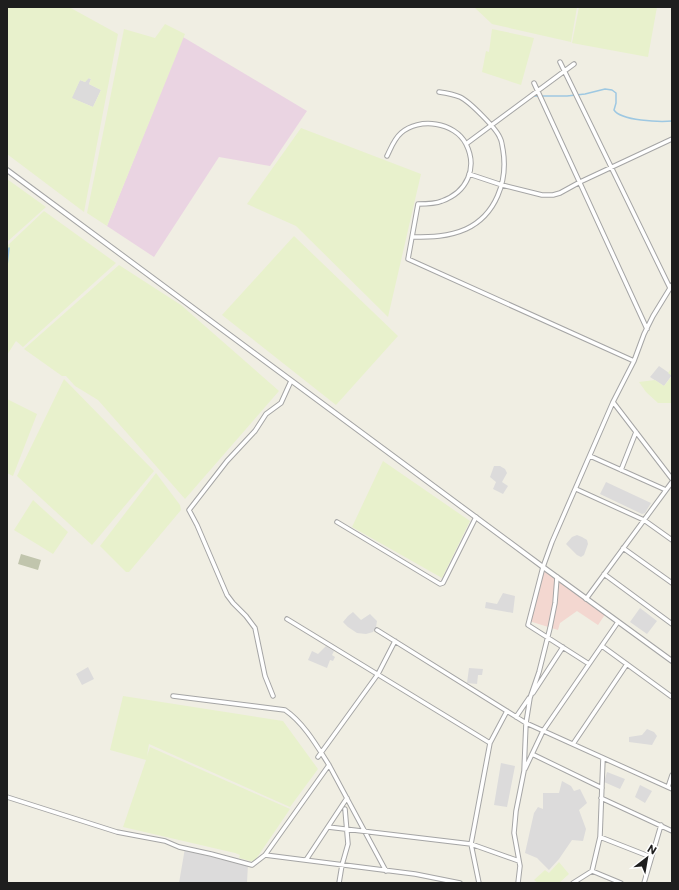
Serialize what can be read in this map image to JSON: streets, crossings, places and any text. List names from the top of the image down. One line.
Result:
{"north":"top right"}
